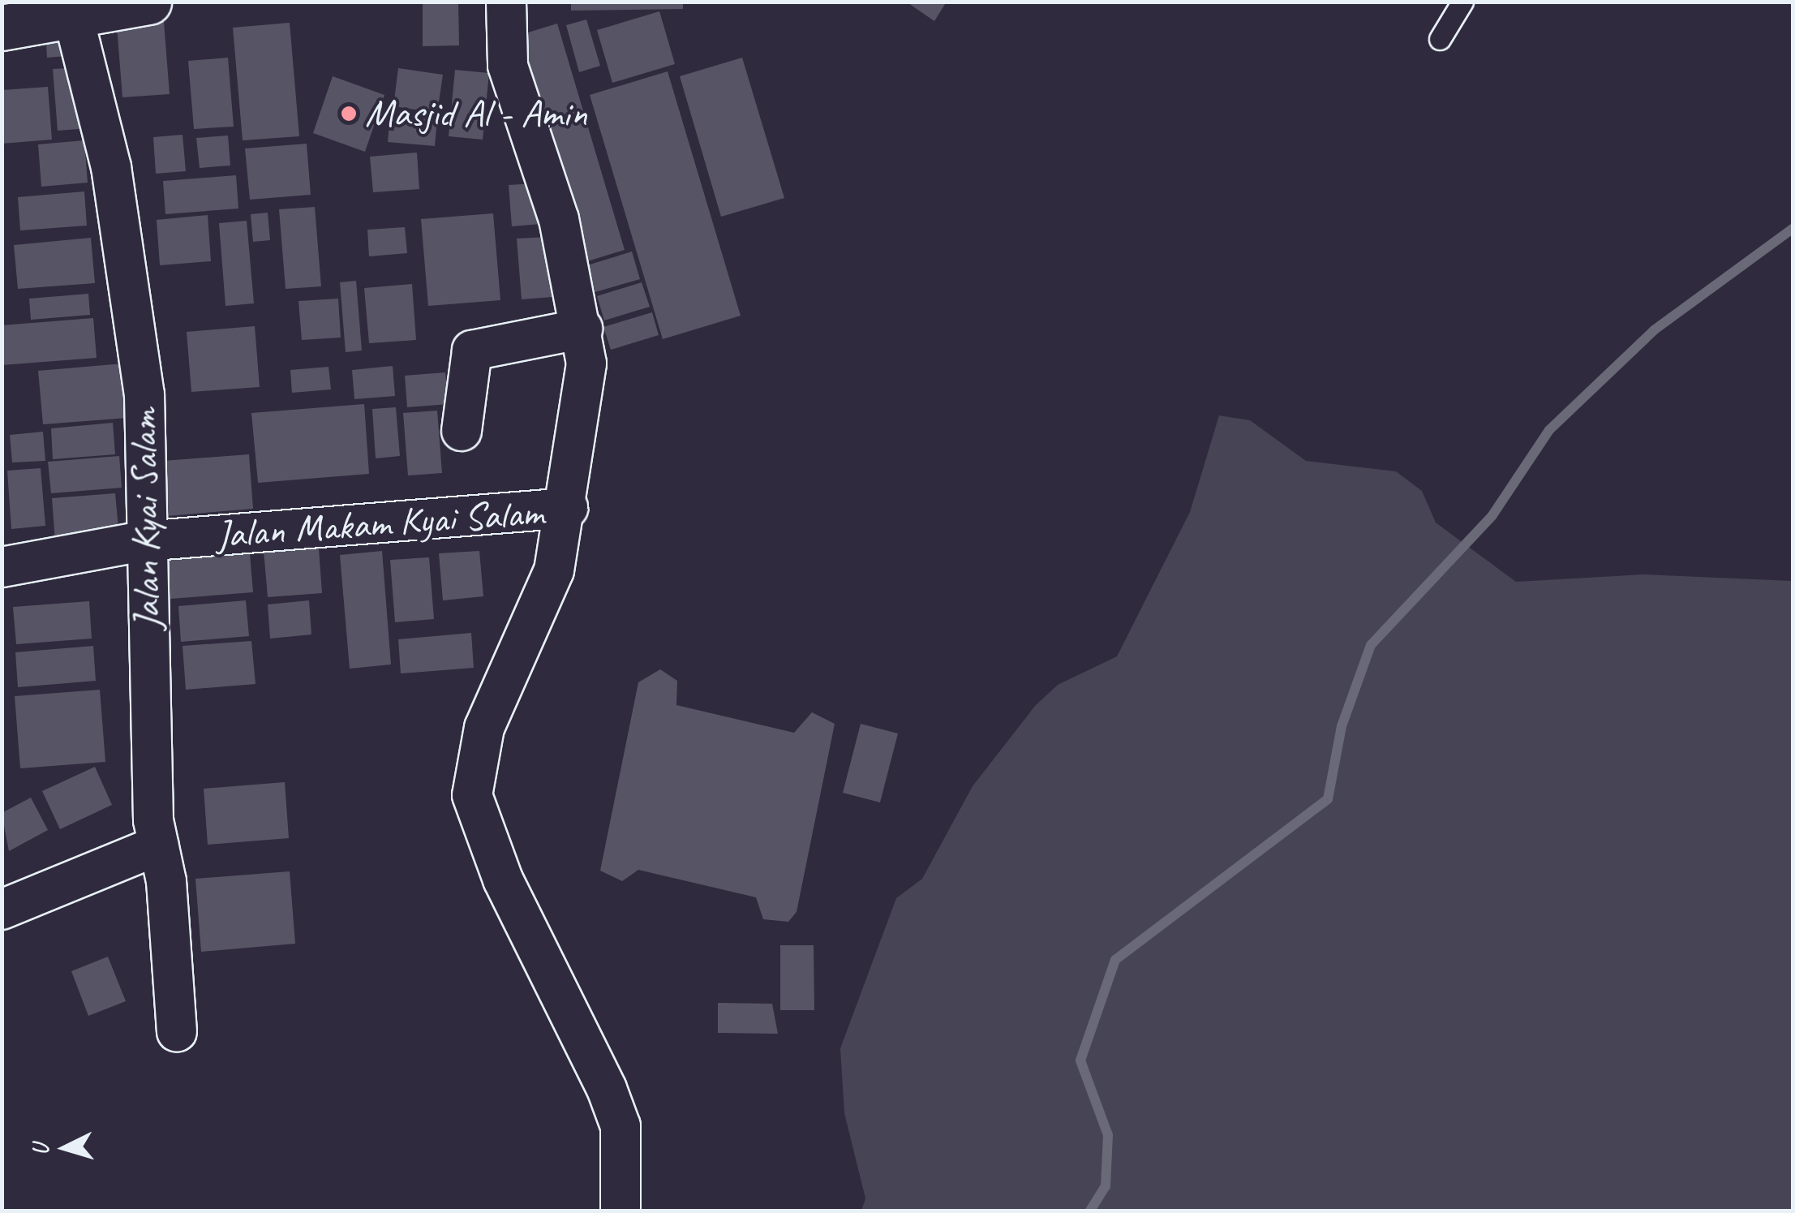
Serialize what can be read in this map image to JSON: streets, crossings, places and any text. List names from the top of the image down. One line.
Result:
{"streets":{"street":["Jalan Kyai Salam","Jalan Makam Kyai Salam"]},"crossings":[["Jalan Kyai Salam","Jalan Makam Kyai Salam"]],"places":["Masjid Al - Amin"],"north":"left"}
